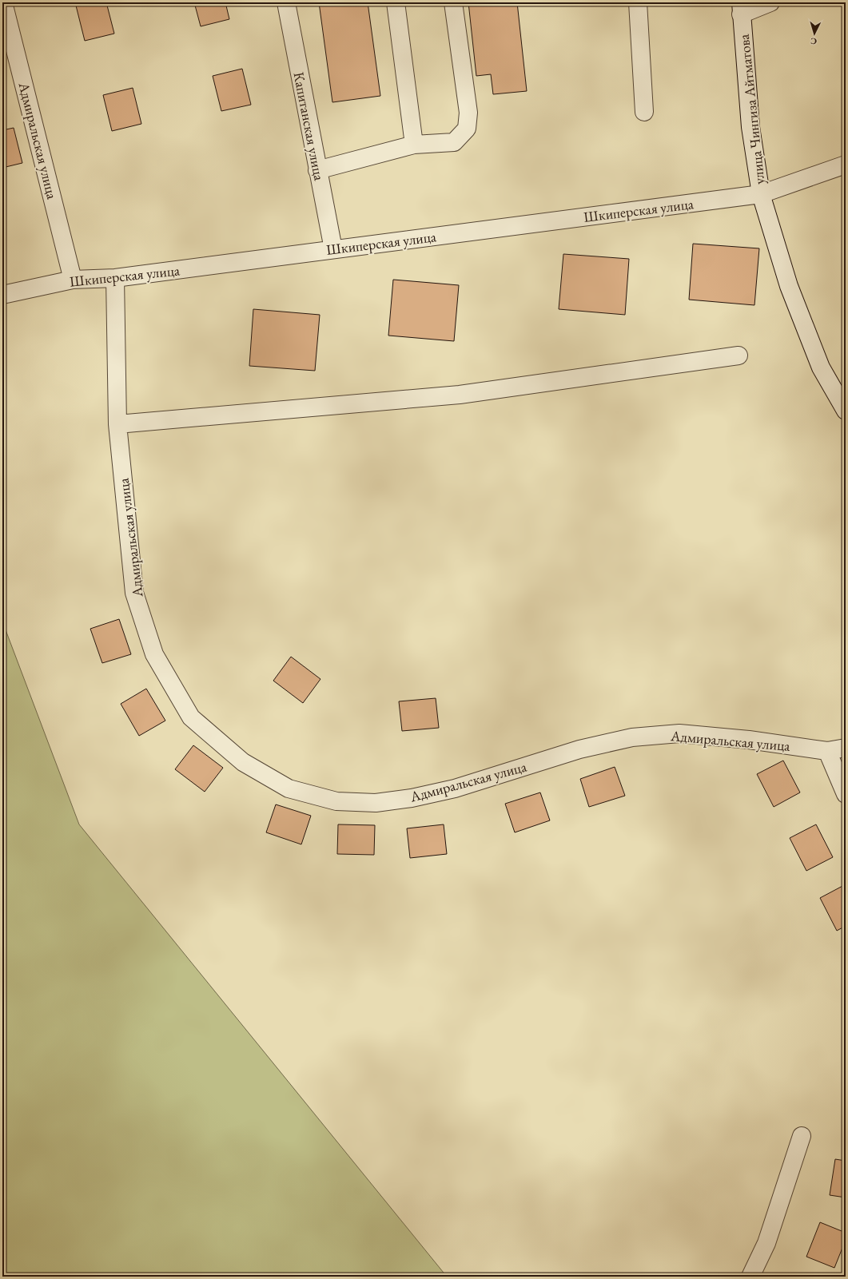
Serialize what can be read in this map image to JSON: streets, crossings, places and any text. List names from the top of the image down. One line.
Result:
{"streets":{"street":["улица Чингиза Айтматова","Капитанская улица","Адмиральская улица","Шкиперская улица"]},"crossings":[["улица Чингиза Айтматова","Шкиперская улица"],["Капитанская улица","Шкиперская улица"],["Адмиральская улица","Шкиперская улица"]],"north":"bottom"}
